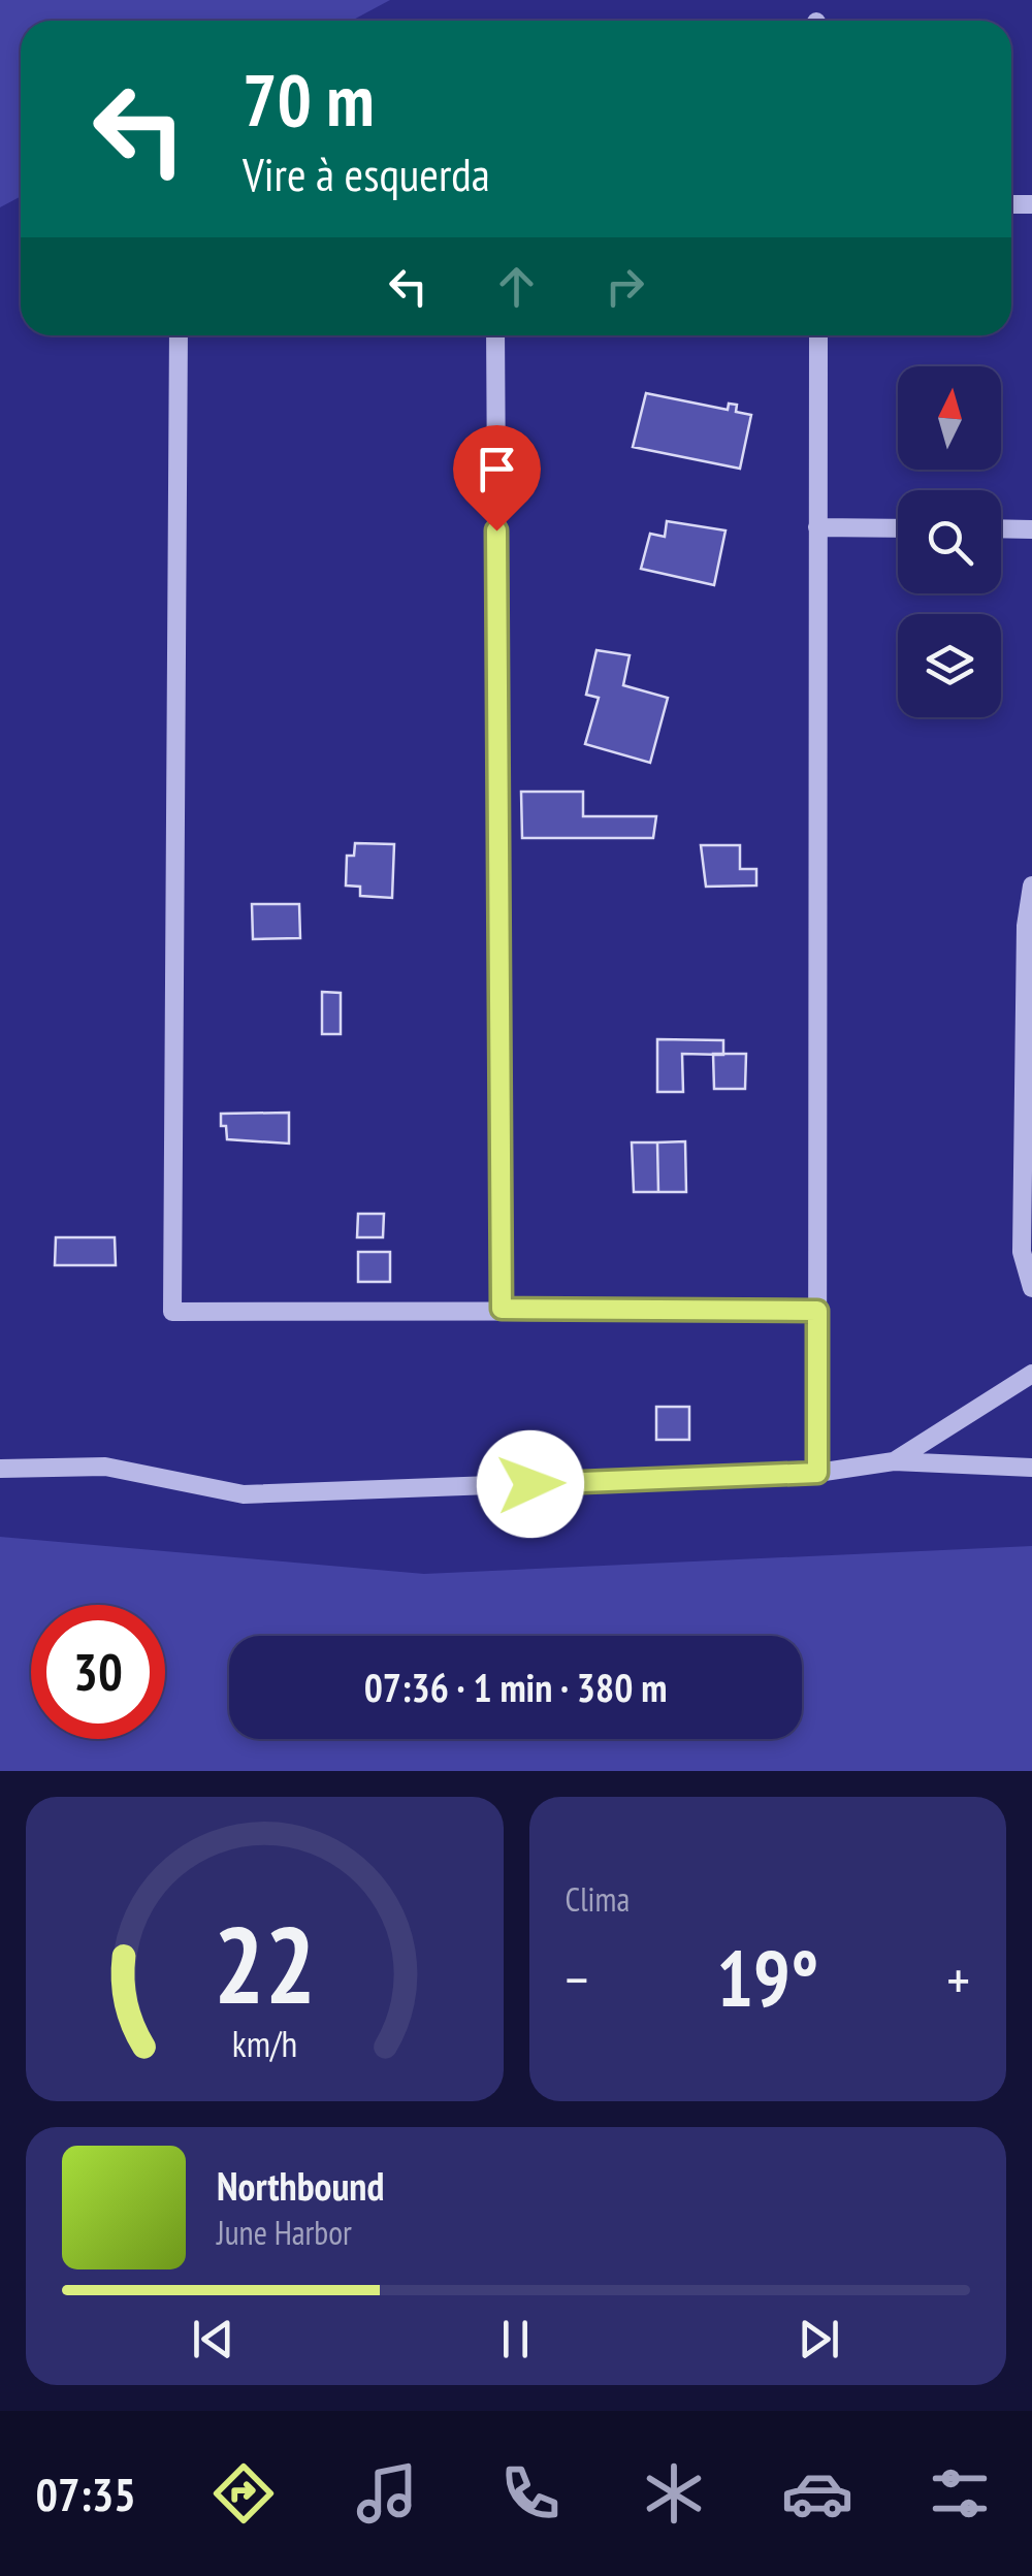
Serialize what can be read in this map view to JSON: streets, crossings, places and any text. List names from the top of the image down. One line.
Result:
{"north":"top","page":{"turn":["70 m","Vire à esquerda"],"limit":"30","trip":"07:36 · 1 min · 380 m","tile":"Clima","heat":["−","19°","+"],"song":["Northbound","June Harbor"],"tabs":"07:35","gauge":["22","km/h"]}}
